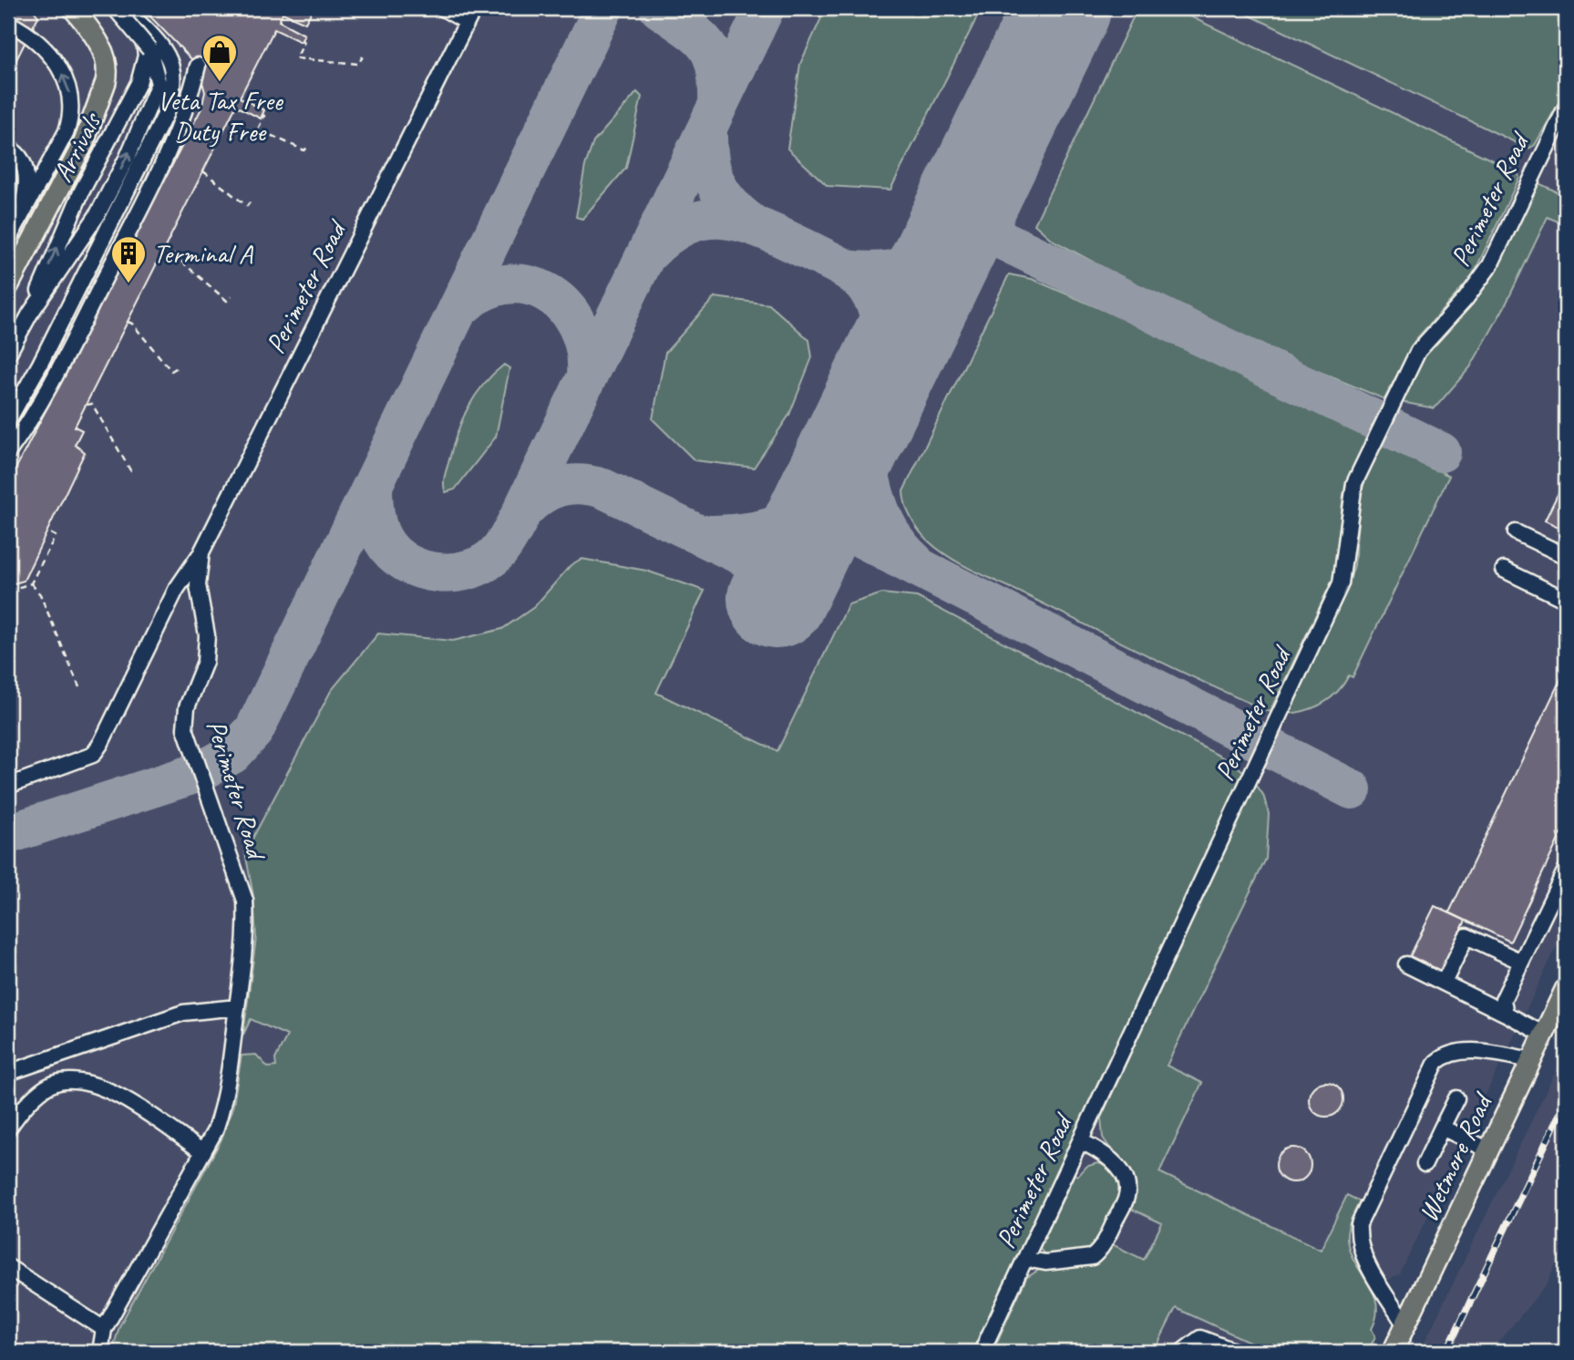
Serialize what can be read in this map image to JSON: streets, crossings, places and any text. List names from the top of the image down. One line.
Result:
{"streets":{"main road":["Wetmore Road"],"street":["Arrivals","Perimeter Road"]},"places":{"shop":["Veta Tax Free Duty Free"],"building":["Terminal A"]}}
